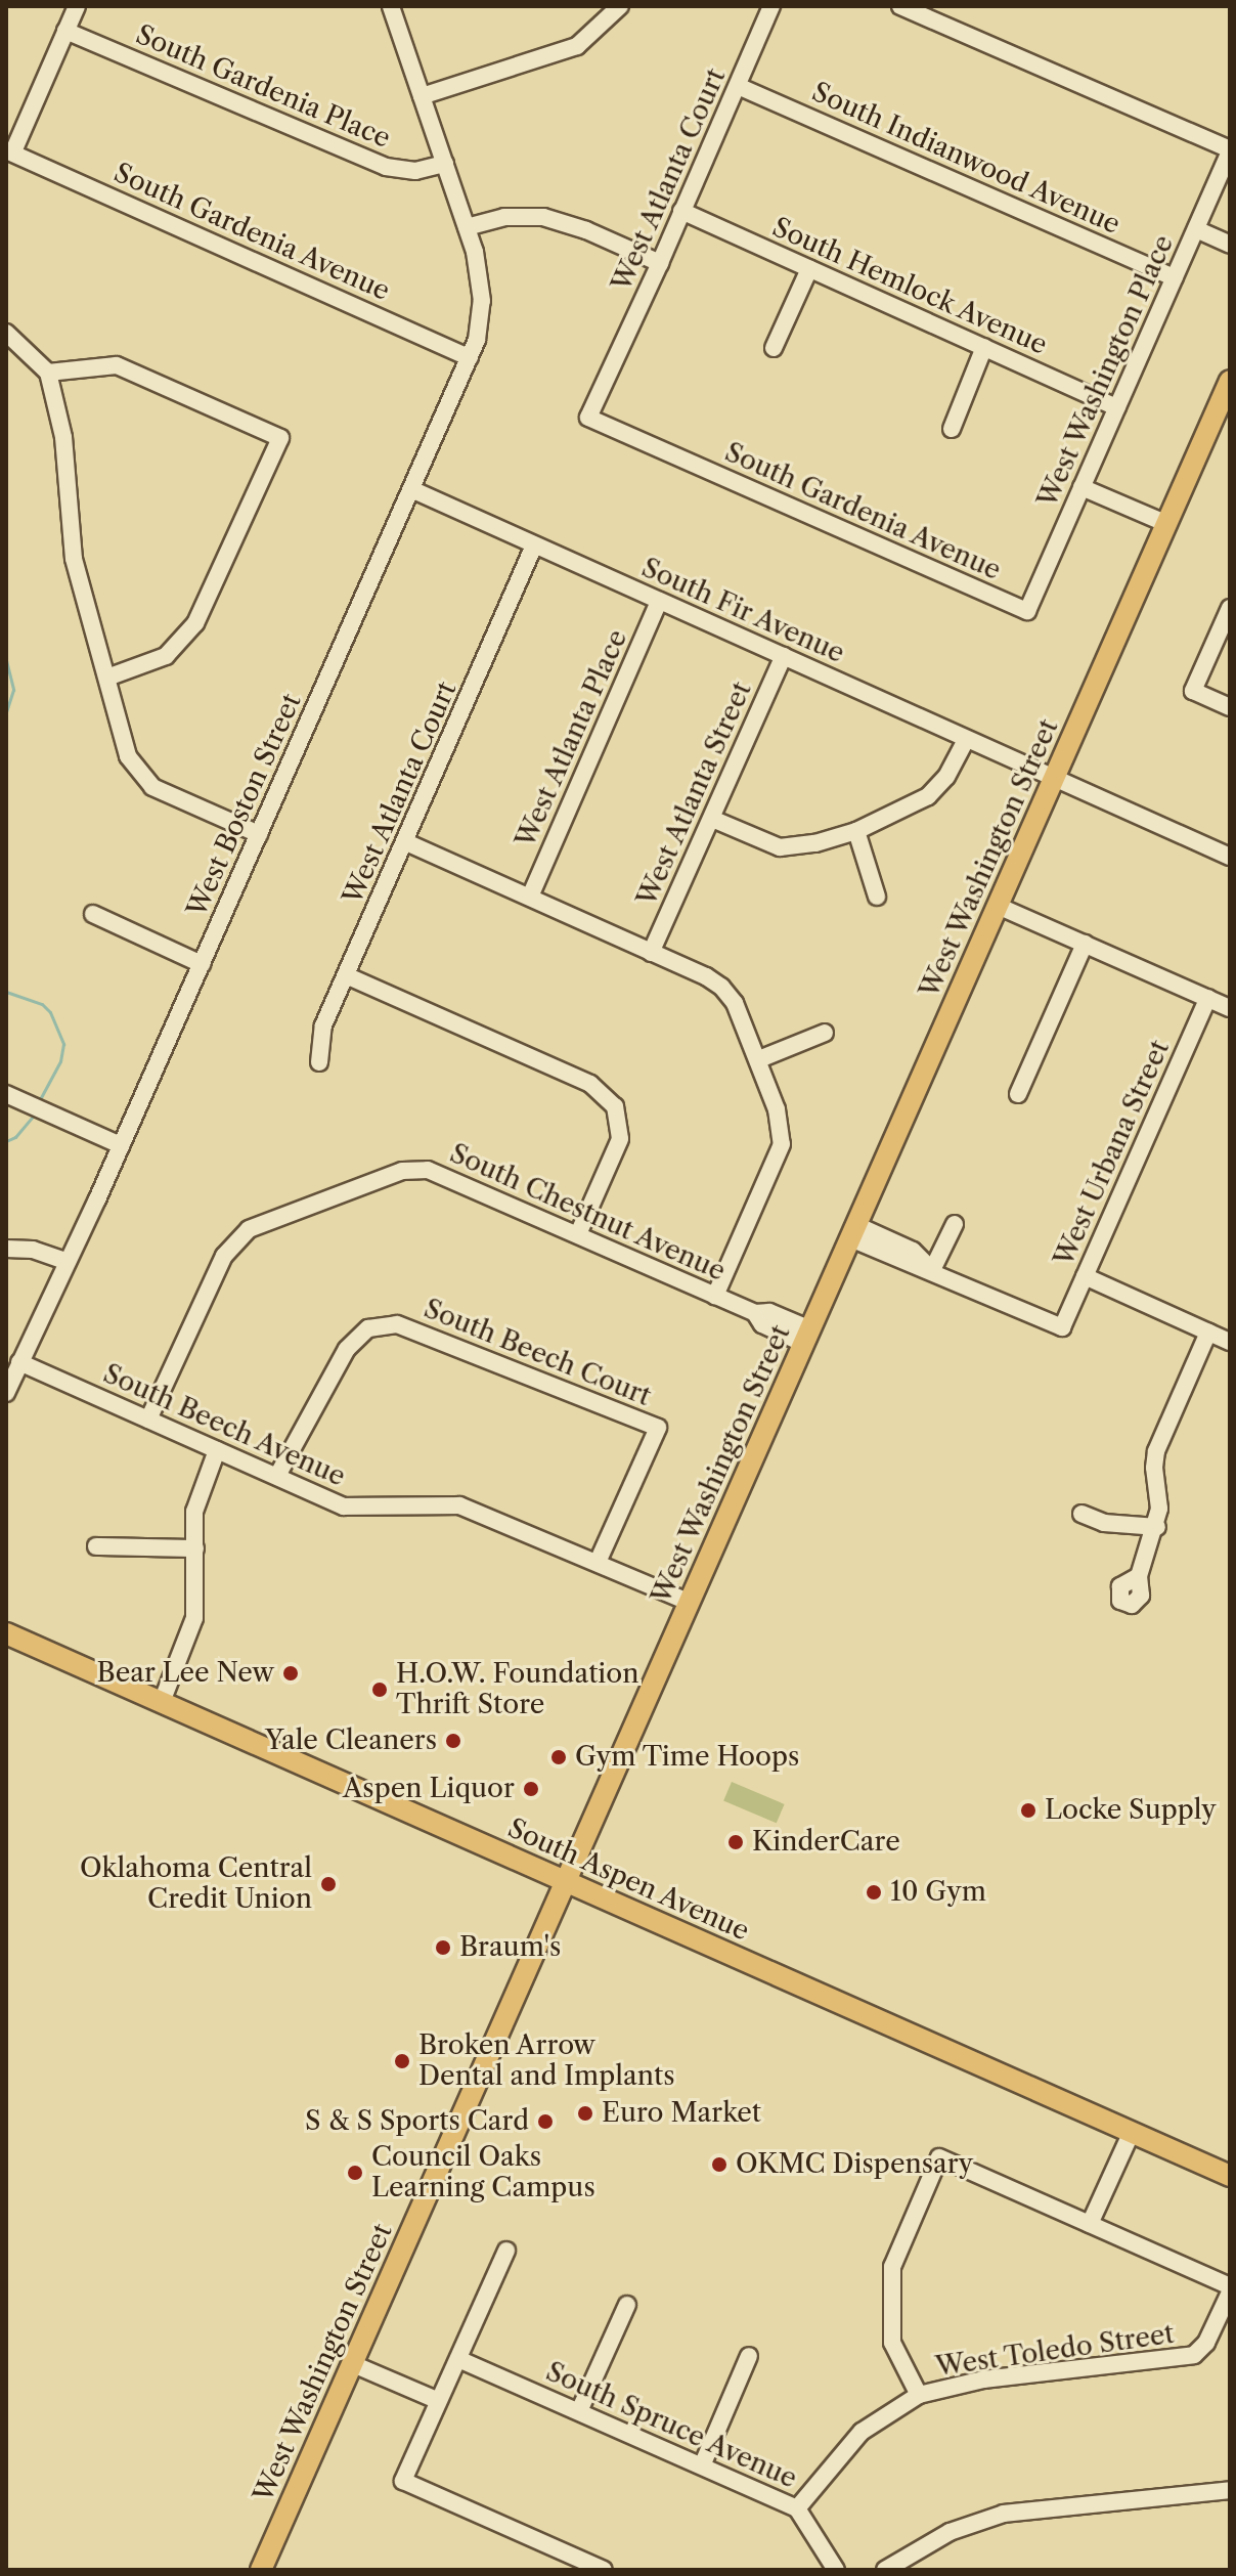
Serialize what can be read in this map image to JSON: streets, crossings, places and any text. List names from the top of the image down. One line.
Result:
{"streets":{"main road":["West Washington Street","South Aspen Avenue"],"street":["South Gardenia Place","South Indianwood Avenue","West Atlanta Court","South Gardenia Avenue","South Hemlock Avenue","West Washington Place","South Fir Avenue","West Atlanta Place","West Atlanta Street","West Boston Street","West Urbana Street","South Chestnut Avenue","South Beech Court","South Beech Avenue","West Toledo Street","South Spruce Avenue"]},"crossings":[["South Gardenia Place","West Boston Street"],["South Indianwood Avenue","West Atlanta Court"],["South Indianwood Avenue","West Washington Place"],["West Atlanta Court","South Gardenia Avenue"],["West Atlanta Court","South Hemlock Avenue"],["West Atlanta Court","South Fir Avenue"],["South Gardenia Avenue","West Washington Place"],["South Gardenia Avenue","West Boston Street"],["South Hemlock Avenue","West Washington Place"],["South Fir Avenue","West Atlanta Place"],["South Fir Avenue","West Atlanta Street"],["South Fir Avenue","West Boston Street"],["South Fir Avenue","West Washington Street"],["West Boston Street","South Beech Avenue"],["West Washington Street","South Chestnut Avenue"],["West Washington Street","South Beech Avenue"],["West Washington Street","South Aspen Avenue"],["South Chestnut Avenue","South Beech Avenue"],["South Beech Court","South Beech Avenue"],["West Toledo Street","South Spruce Avenue"]],"places":["Bear Lee New","H.O.W. Foundation Thrift Store","Yale Cleaners","Gym Time Hoops","Aspen Liquor","Locke Supply","KinderCare","Oklahoma Central Credit Union","10 Gym","Braum's","Broken Arrow Dental and Implants","Euro Market","S & S Sports Card","OKMC Dispensary","Council Oaks Learning Campus"]}
